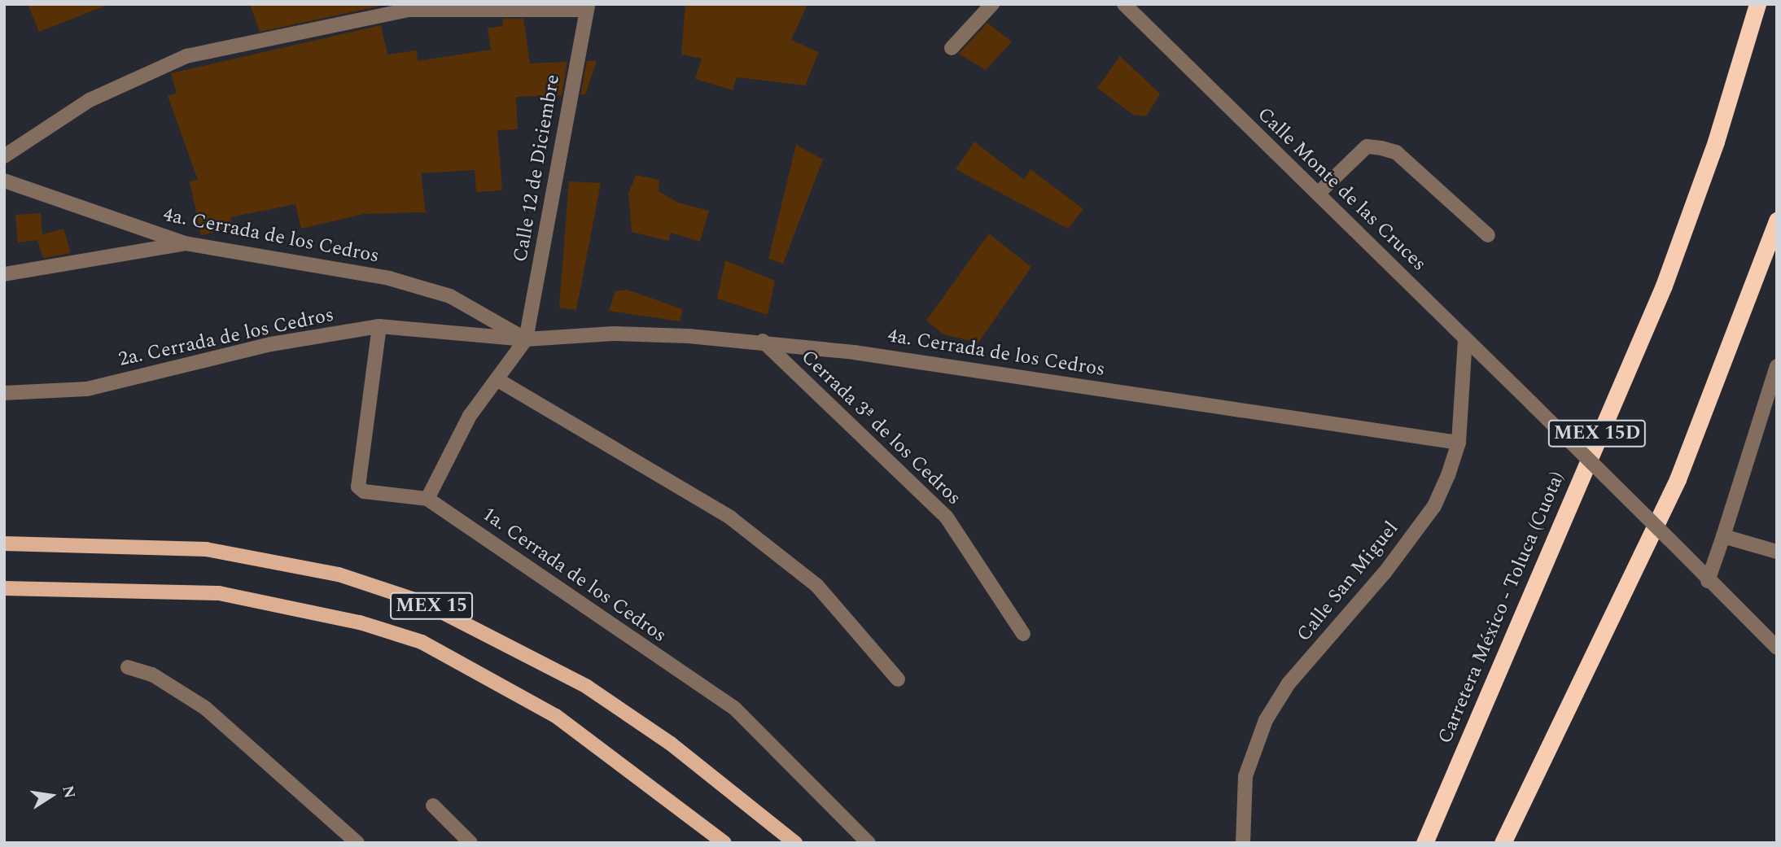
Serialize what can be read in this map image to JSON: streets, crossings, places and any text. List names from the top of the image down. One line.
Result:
{"streets":{"highway":["MEX 15D","Carretera México - Toluca (Cuota)"],"main road":["MEX 15"],"street":["Calle 12 de Diciembre","Calle Monte de las Cruces","4a. Cerrada de los Cedros","2a. Cerrada de los Cedros","Cerrada 3ª de los Cedros","1a. Cerrada de los Cedros","Calle San Miguel"]},"crossings":[["Calle 12 de Diciembre","4a. Cerrada de los Cedros"],["Calle 12 de Diciembre","2a. Cerrada de los Cedros"],["Calle Monte de las Cruces","Calle San Miguel"],["4a. Cerrada de los Cedros","2a. Cerrada de los Cedros"],["4a. Cerrada de los Cedros","Cerrada 3ª de los Cedros"],["4a. Cerrada de los Cedros","Calle San Miguel"],["2a. Cerrada de los Cedros","1a. Cerrada de los Cedros"]],"north":"right"}
